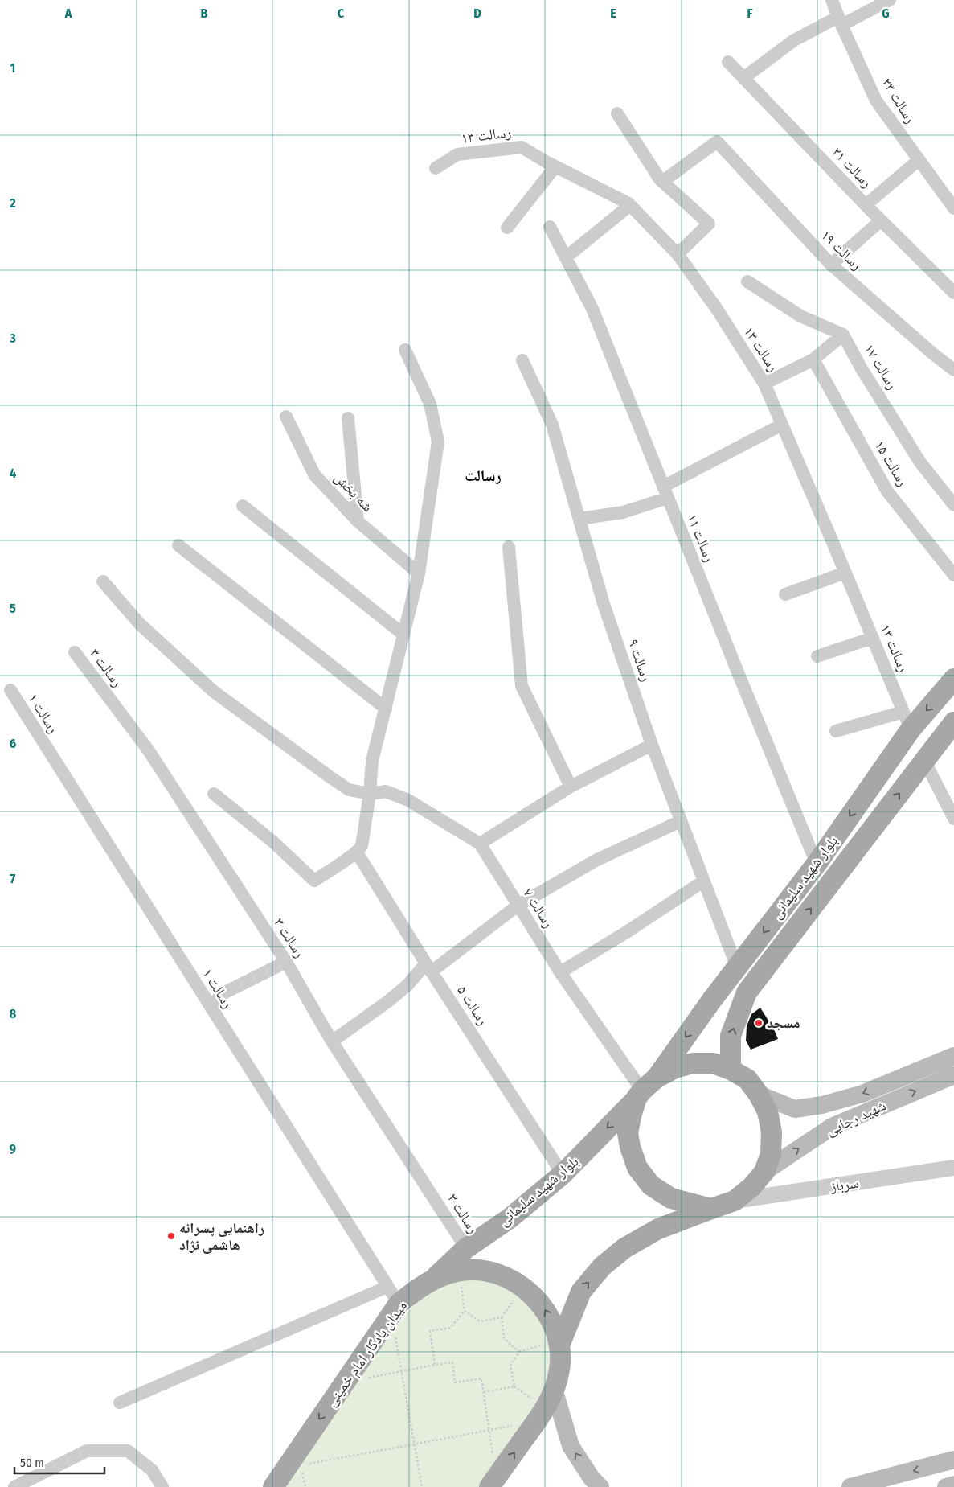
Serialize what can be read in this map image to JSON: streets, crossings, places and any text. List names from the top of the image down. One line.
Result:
{"streets":{"main road":["بلوار شهید سلیمانی","شهید رجایی","میدان یادگار امام خمینی"],"street":["رسالت ۲۳","رسالت ۱۳","رسالت ۲۱","رسالت ۱۹","رسالت ۱۷","رسالت ۱۵","شه بخش","رسالت ۱۱","رسالت ۹","رسالت ۳","رسالت ۱","رسالت ۷","رسالت ۵","سرباز"]},"crossings":[["رسالت ۱۳","بلوار شهید سلیمانی"],["رسالت ۱۱","بلوار شهید سلیمانی"],["رسالت ۹","بلوار شهید سلیمانی"],["رسالت ۳","بلوار شهید سلیمانی"],["رسالت ۱","میدان یادگار امام خمینی"],["بلوار شهید سلیمانی","رسالت ۷"],["بلوار شهید سلیمانی","رسالت ۵"],["بلوار شهید سلیمانی","شهید رجایی"],["بلوار شهید سلیمانی","سرباز"],["بلوار شهید سلیمانی","میدان یادگار امام خمینی"],["رسالت ۷","شهید رجایی"],["رسالت ۷","سرباز"],["شهید رجایی","سرباز"]],"districts":["رسالت"],"places":["مسجد","راهنمایی پسرانه هاشمی نژاد"],"scale_bar":"50 m","grid":{"columns":["A","B","C","D","E","F","G"],"rows":["1","2","3","4","5","6","7","8","9"]}}
